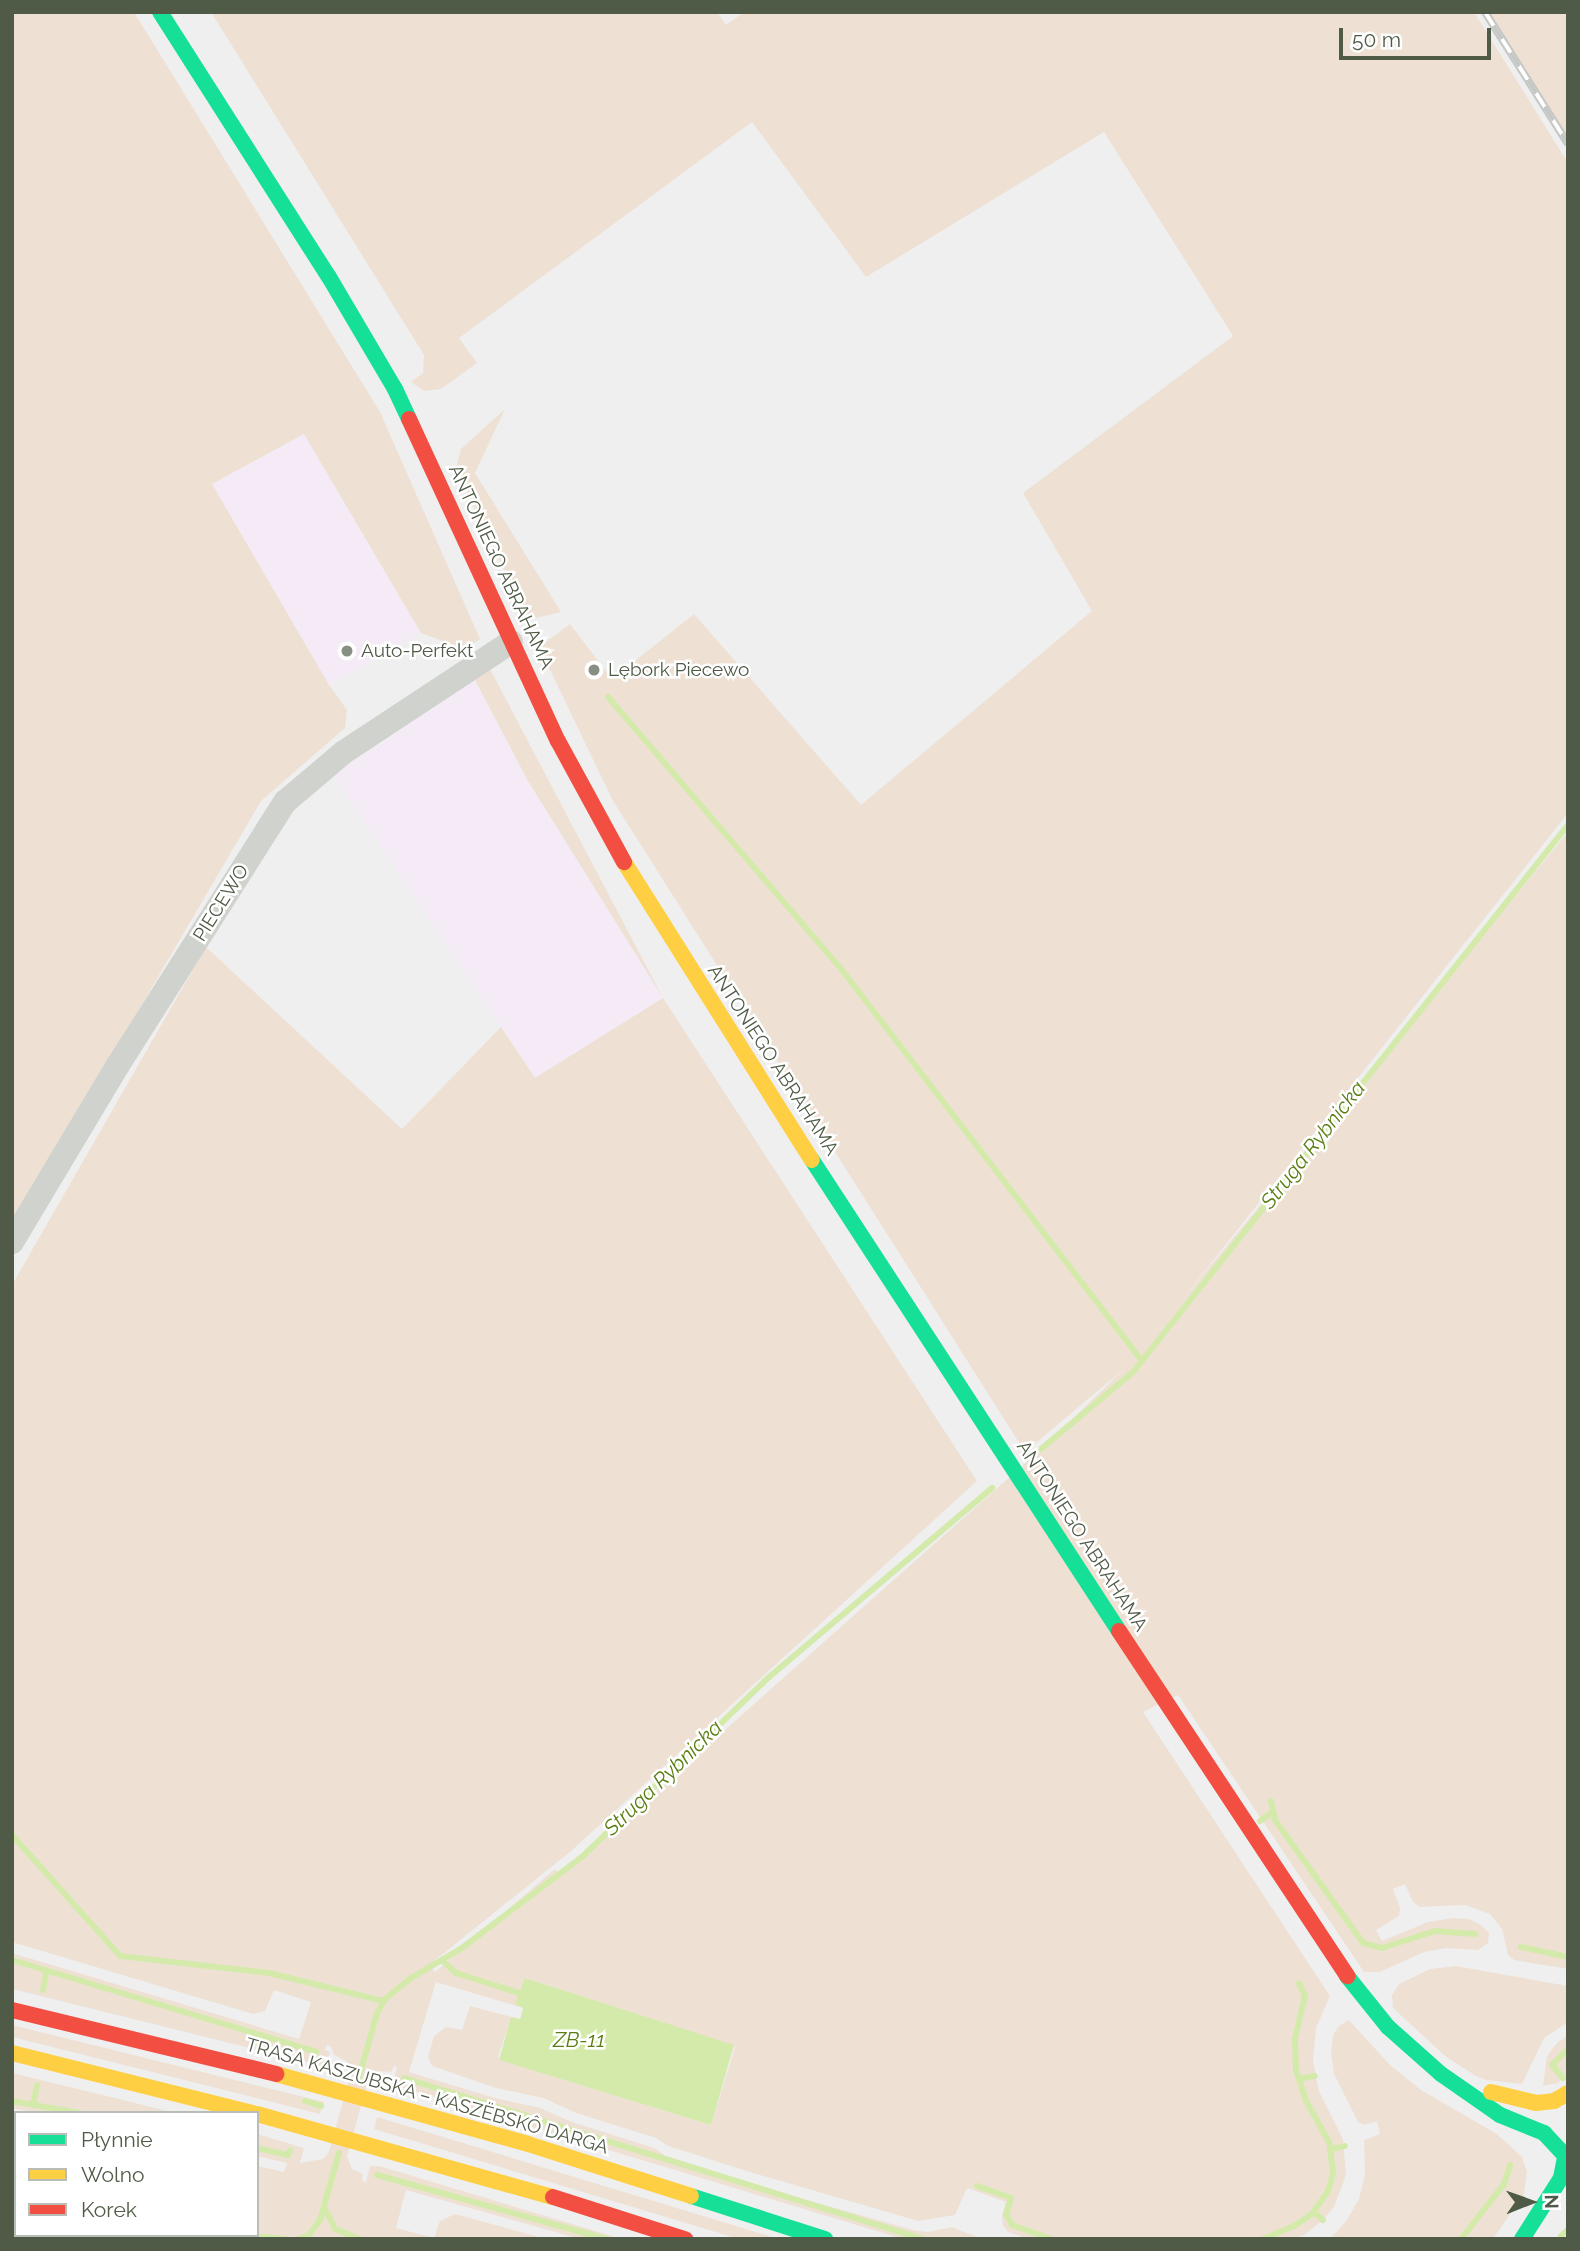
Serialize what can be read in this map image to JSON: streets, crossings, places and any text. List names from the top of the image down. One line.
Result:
{"streets":{"main road":["ANTONIEGO ABRAHAMA","TRASA KASZUBSKA – KASZËBSKÔ DARGA"],"street":["PIECEWO"]},"crossings":[["ANTONIEGO ABRAHAMA","PIECEWO"]],"water":["Struga Rybnicka","ZB-11"],"places":["Auto-Perfekt","Lębork Piecewo"],"legend":["Płynnie","Wolno","Korek"],"scale_bar":"50 m","north":"right"}
